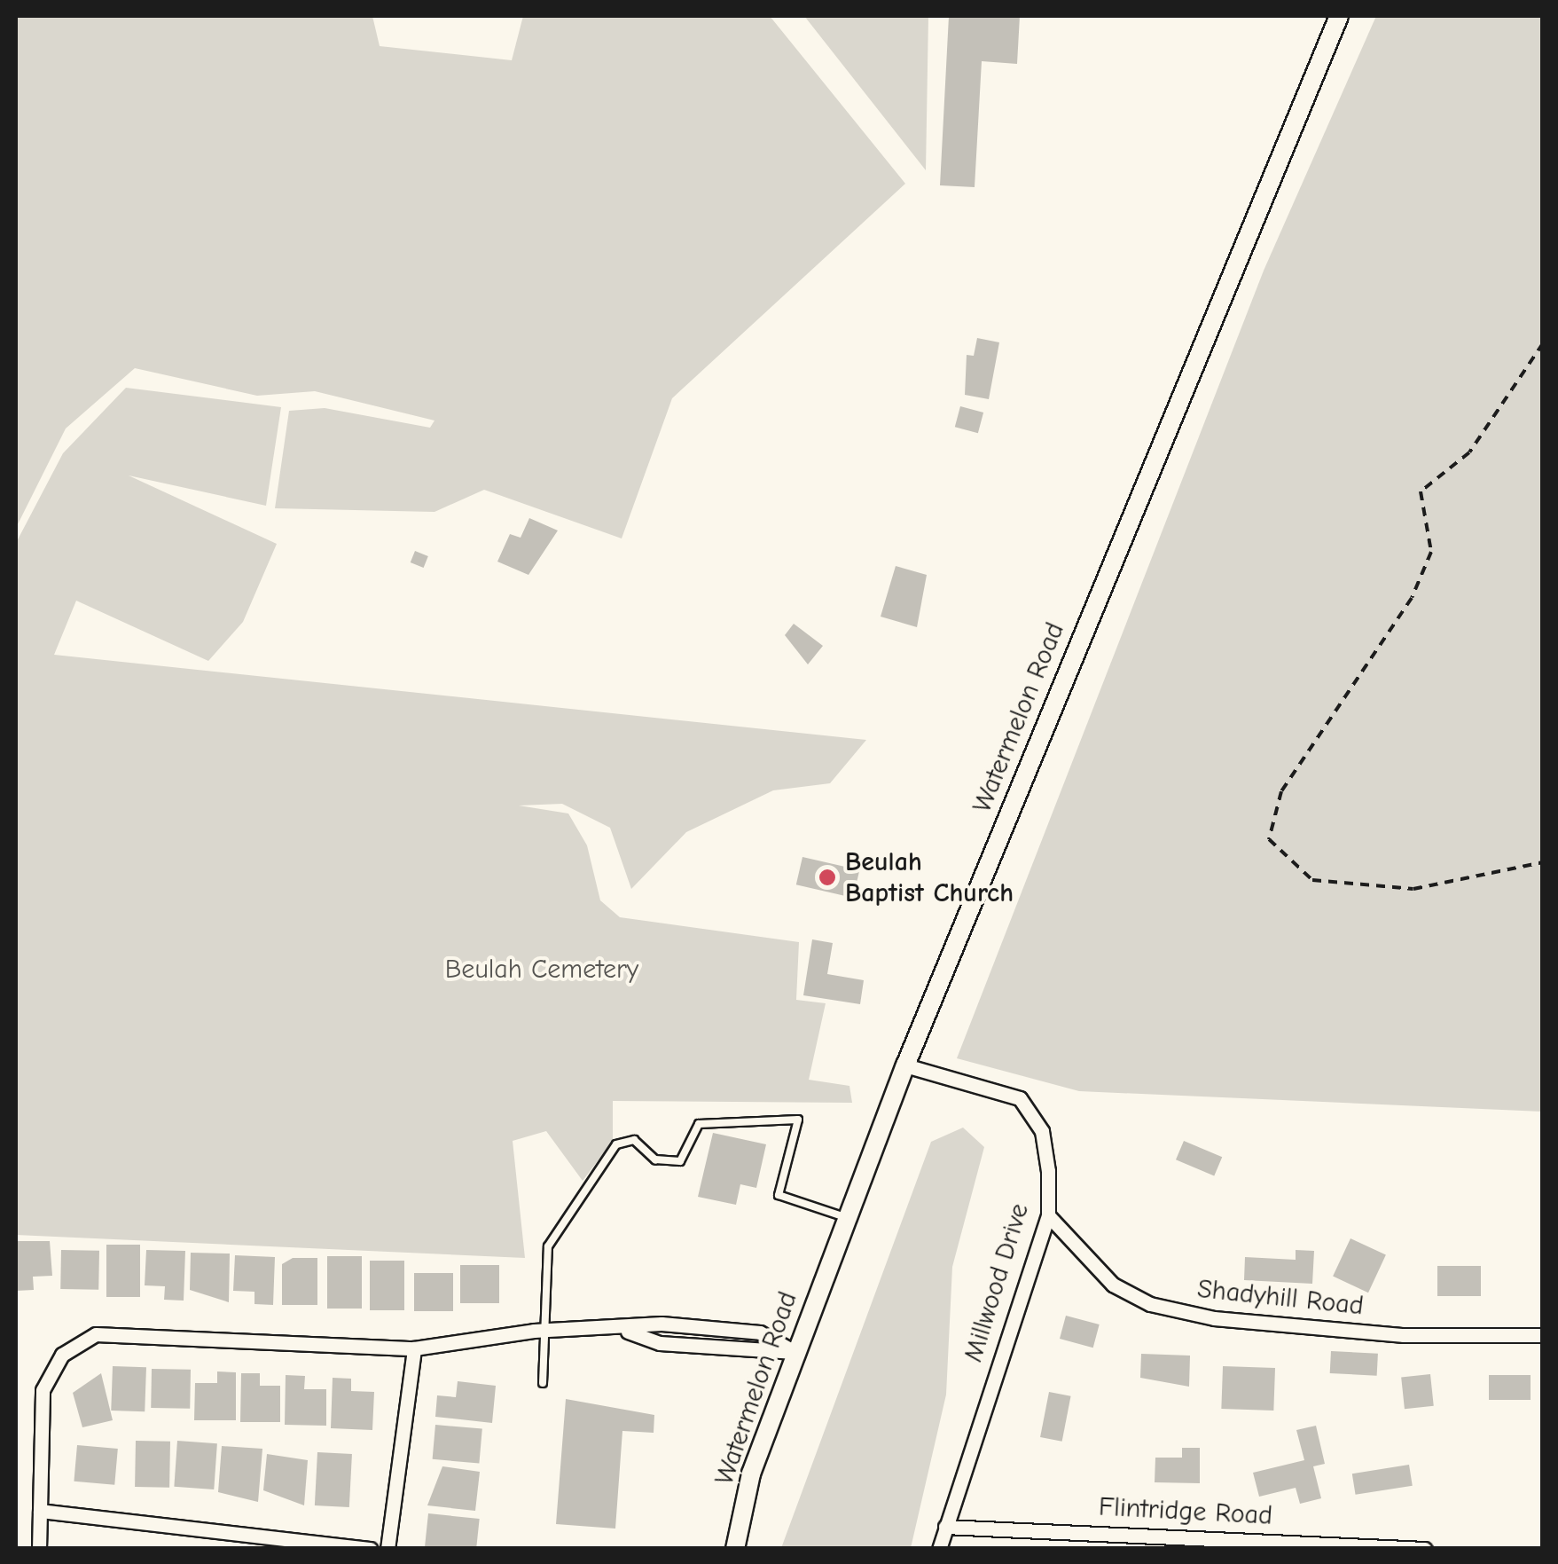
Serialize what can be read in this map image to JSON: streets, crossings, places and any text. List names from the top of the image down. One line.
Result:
{"streets":{"main road":["Watermelon Road"],"street":["Millwood Drive","Shadyhill Road","Flintridge Road"]},"crossings":[["Watermelon Road","Millwood Drive"],["Millwood Drive","Shadyhill Road"],["Millwood Drive","Flintridge Road"]],"parks":["Beulah Cemetery"],"places":["Beulah Baptist Church"]}
